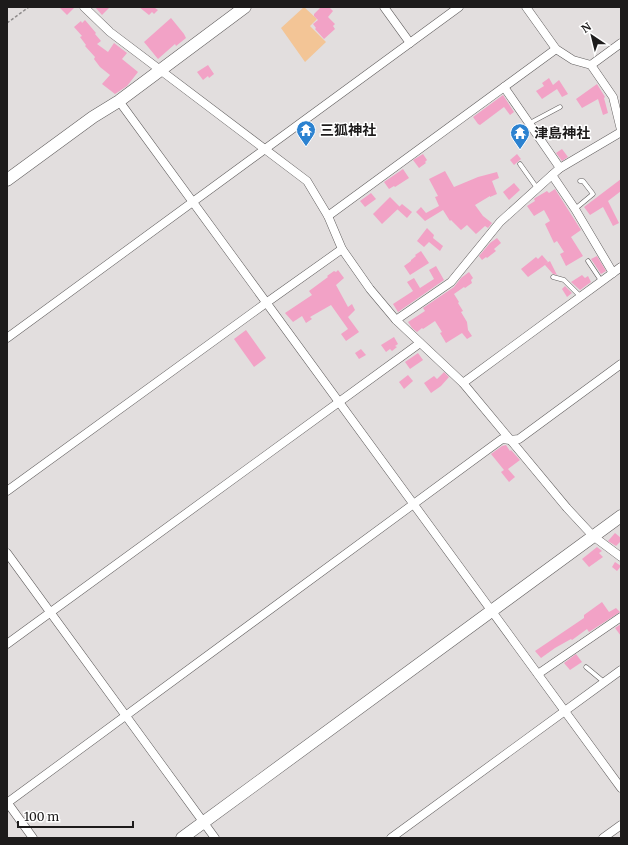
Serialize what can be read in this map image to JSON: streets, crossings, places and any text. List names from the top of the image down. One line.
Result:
{"places":{"temple":["三狐神社","津島神社"]},"scale_bar":"100 m","north":"top left"}
